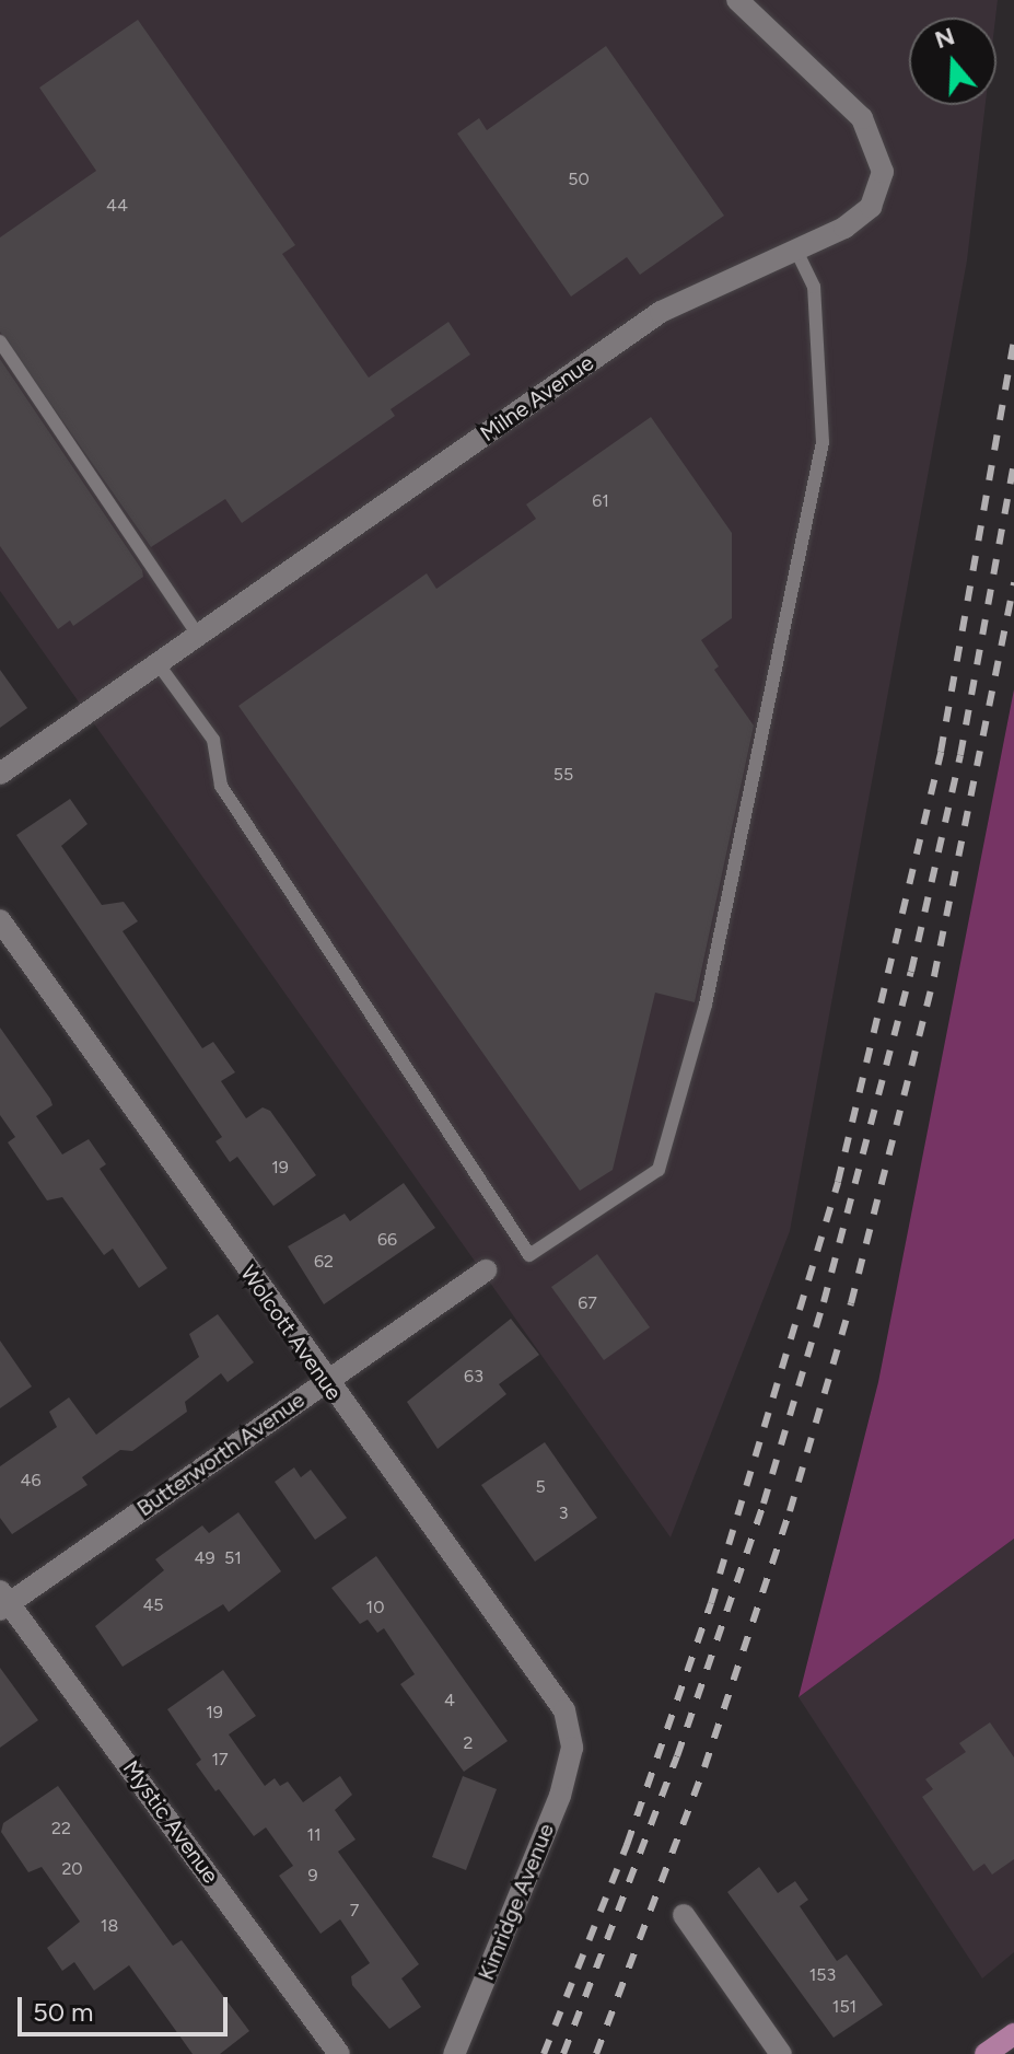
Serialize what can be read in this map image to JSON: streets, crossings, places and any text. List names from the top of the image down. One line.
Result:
{"streets":{"street":["Milne Avenue","Wolcott Avenue","Butterworth Avenue","Mystic Avenue","Kimridge Avenue"]},"crossings":[["Wolcott Avenue","Butterworth Avenue"],["Wolcott Avenue","Kimridge Avenue"],["Butterworth Avenue","Mystic Avenue"]],"house_numbers":["50","44","61","55","19","66","62","67","63","46","5","3","49","51","45","10","4","19","2","17","22","11","20","9","7","18","153","151"],"scale_bar":"50 m","north":"top"}
